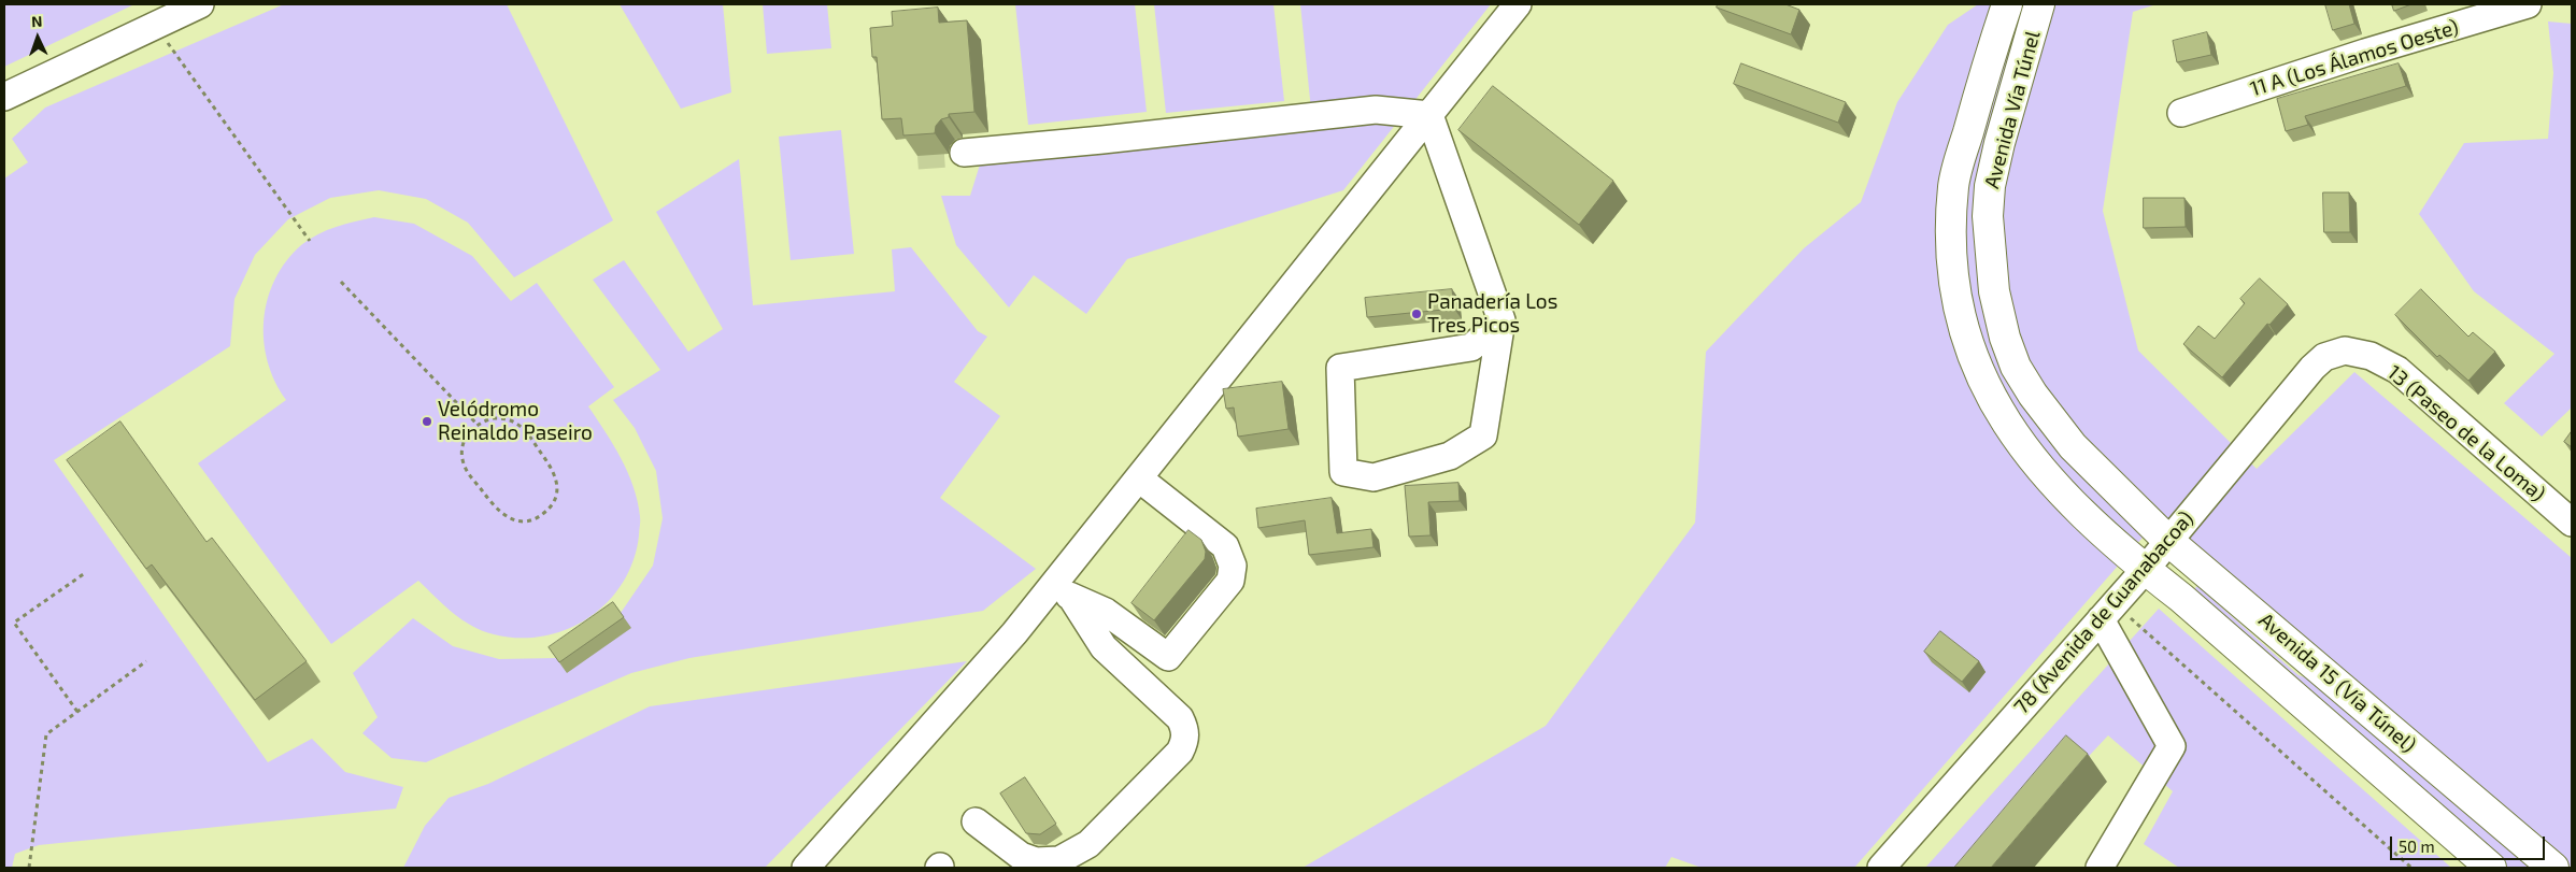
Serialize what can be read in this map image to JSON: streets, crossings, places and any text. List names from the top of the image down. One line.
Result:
{"streets":{"main road":["Avenida Vía Túnel","Avenida 15 (Vía Túnel)"],"street":["11 A (Los Álamos Oeste)","13 (Paseo de la Loma)","78 (Avenida de Guanabacoa)"]},"crossings":[["Avenida Vía Túnel","Avenida 15 (Vía Túnel)"],["13 (Paseo de la Loma)","78 (Avenida de Guanabacoa)"],["78 (Avenida de Guanabacoa)","Avenida 15 (Vía Túnel)"]],"places":["Panadería Los Tres Picos","Velódromo Reinaldo Paseiro"],"scale_bar":"50 m","north":"top"}
